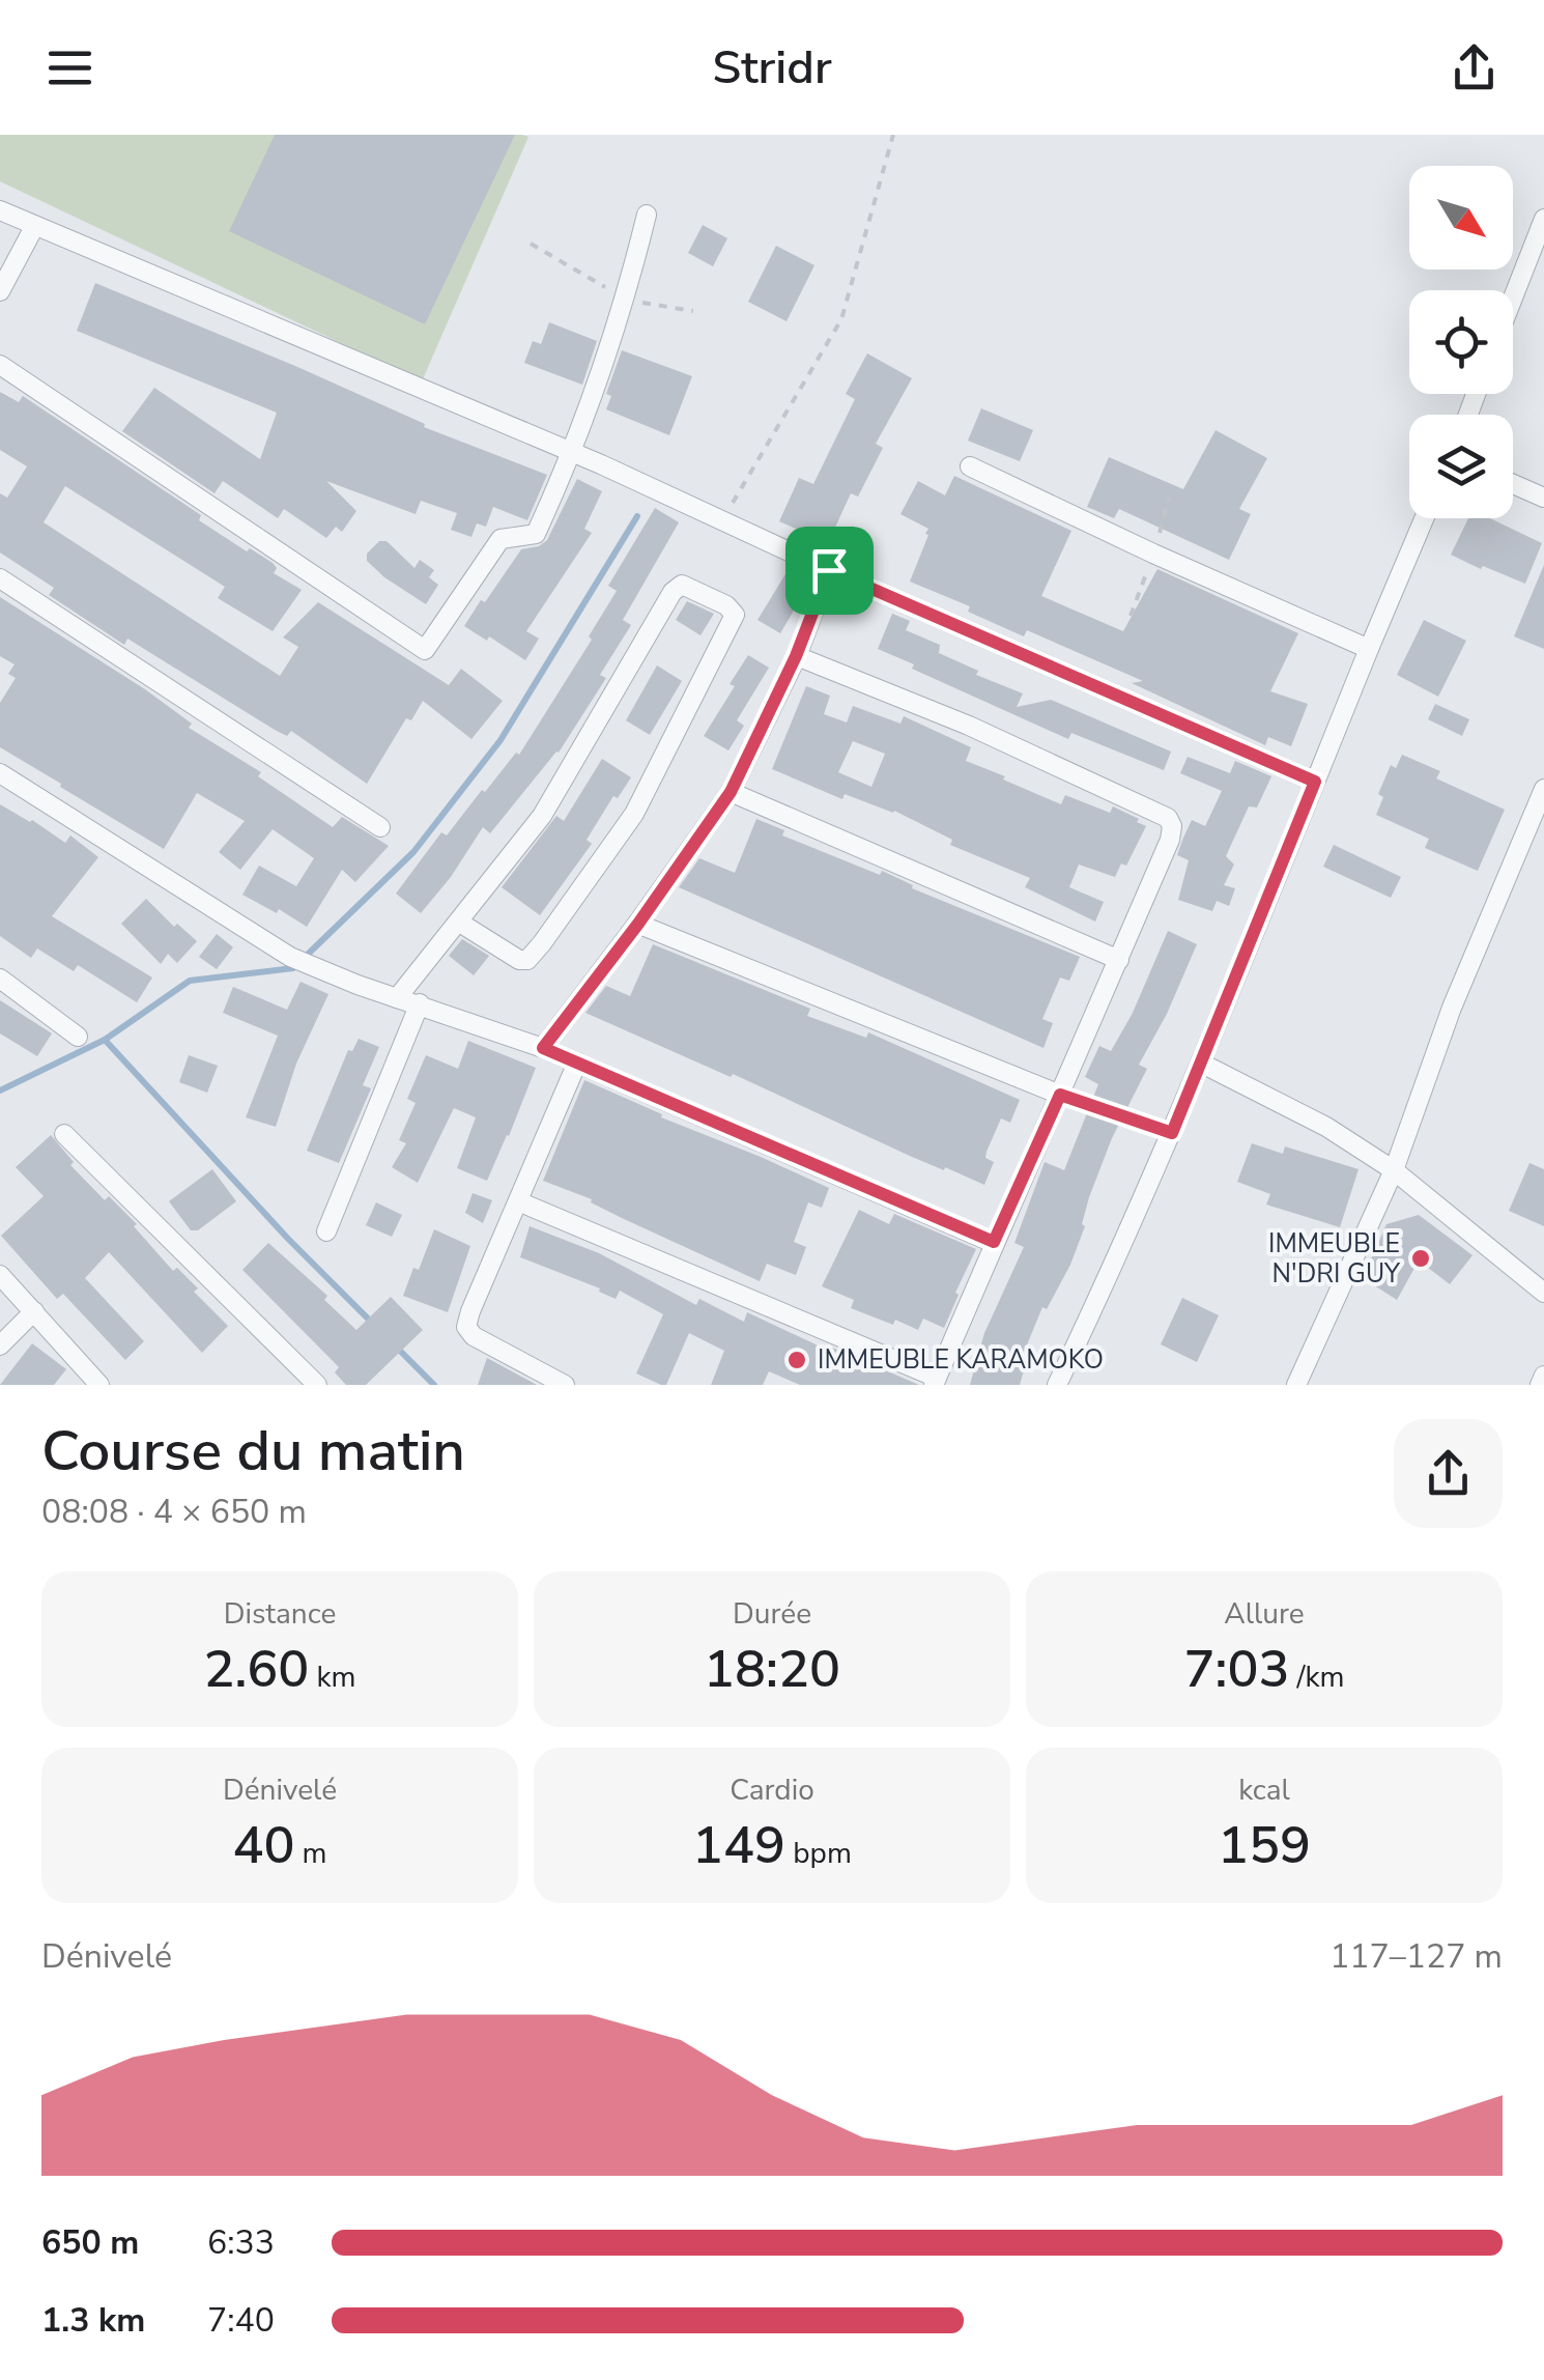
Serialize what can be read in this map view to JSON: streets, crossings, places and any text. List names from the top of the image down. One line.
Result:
{"places":["IMMEUBLE N'DRI GUY","IMMEUBLE KARAMOKO"],"north":"bottom right","page":{"header":"Stridr","heading":["Course du matin","08:08 · 4 × 650 m"],"stats":[["Distance","2.60 km"],["Durée","18:20"],["Allure","7:03 /km"],["Dénivelé","40 m"],["Cardio","149 bpm"],["kcal","159"]],"chart":["Dénivelé","117–127 m"],"list":[{"name":"650 m","note":"6:33"},{"name":"1.3 km","note":"7:40"}]}}
